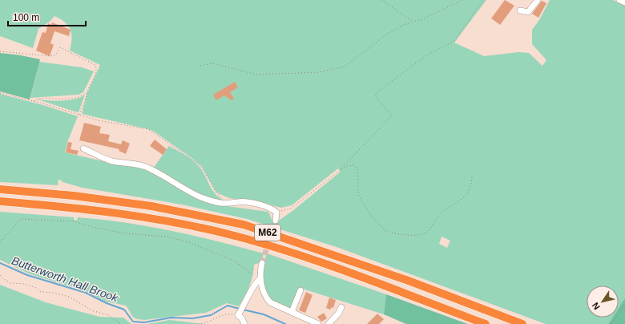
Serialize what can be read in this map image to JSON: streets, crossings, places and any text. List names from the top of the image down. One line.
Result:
{"streets":{"highway":["M62"]},"water":["Butterworth Hall Brook"],"scale_bar":"100 m","north":"bottom left"}
